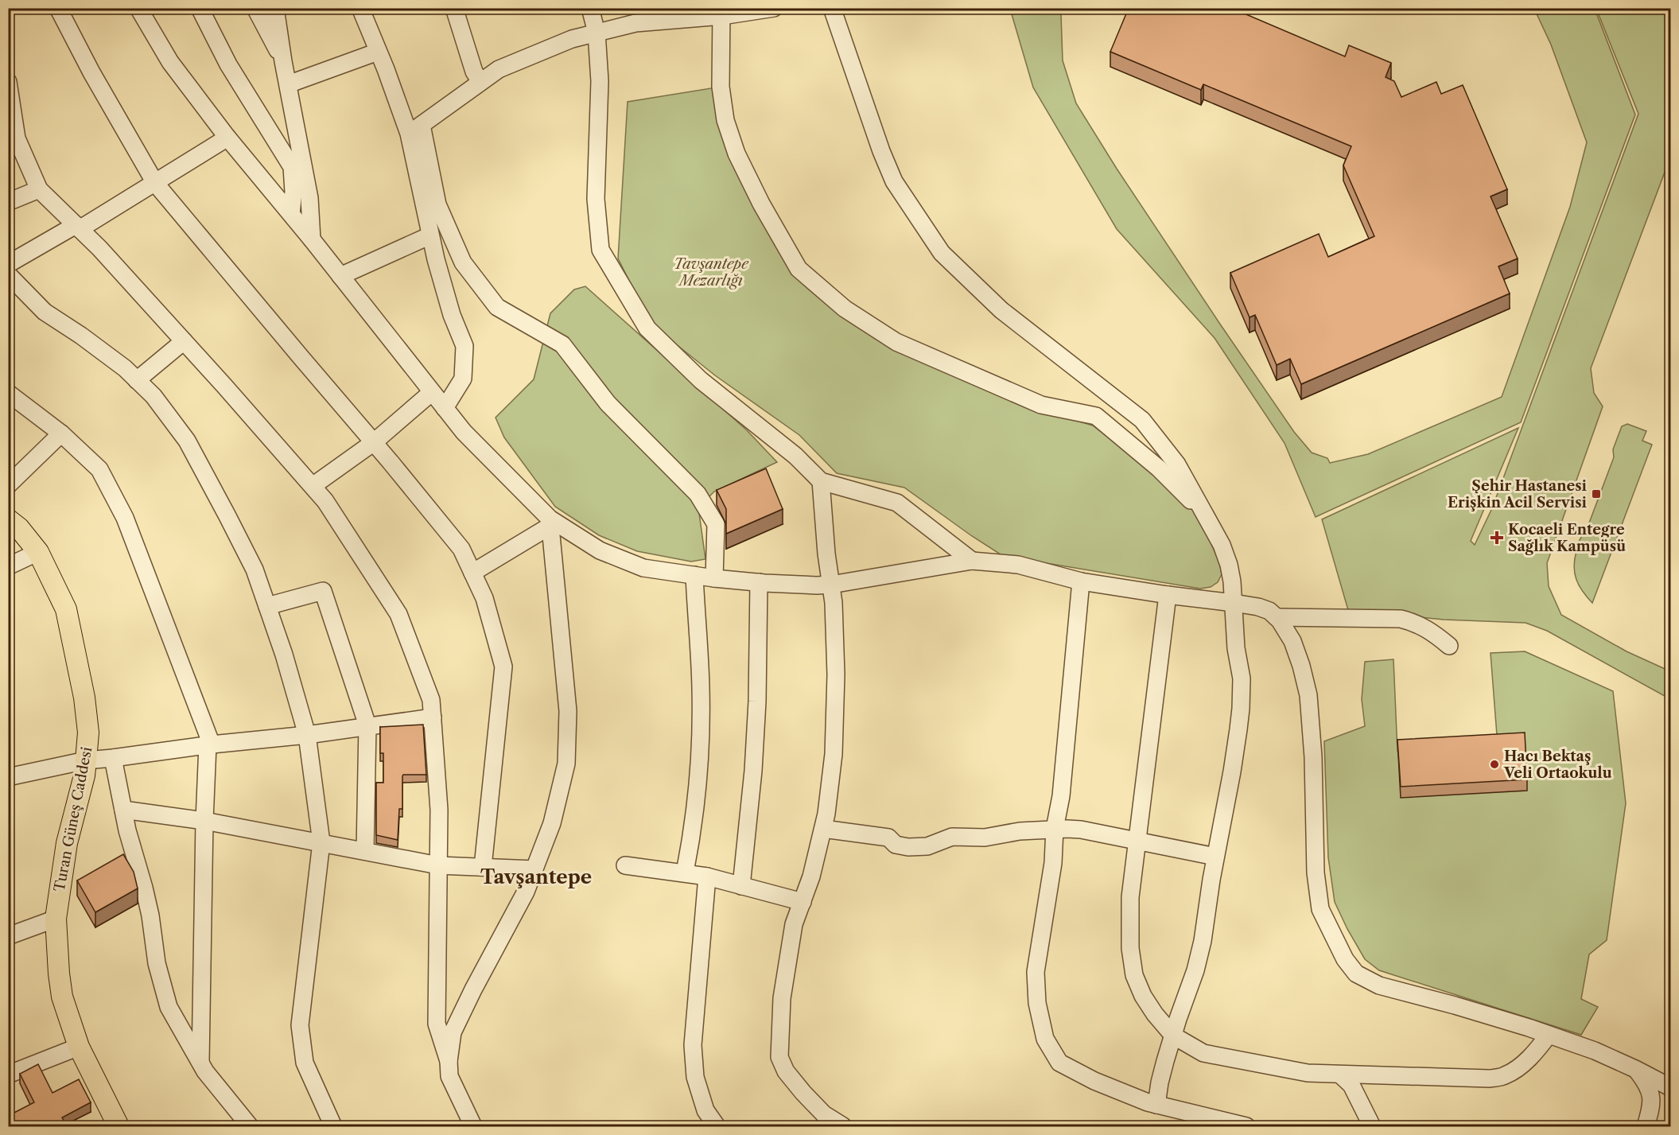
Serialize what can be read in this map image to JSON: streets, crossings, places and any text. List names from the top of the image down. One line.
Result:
{"streets":{"main road":["Turan Güneş Caddesi"]},"districts":["Tavşantepe"],"parks":["Tavşantepe Mezarlığı"],"places":{"transit":["Şehir Hastanesi Erişkin Acil Servisi"],"health":["Kocaeli Entegre Sağlık Kampüsü"],"other":["Hacı Bektaş Veli Ortaokulu"]}}
